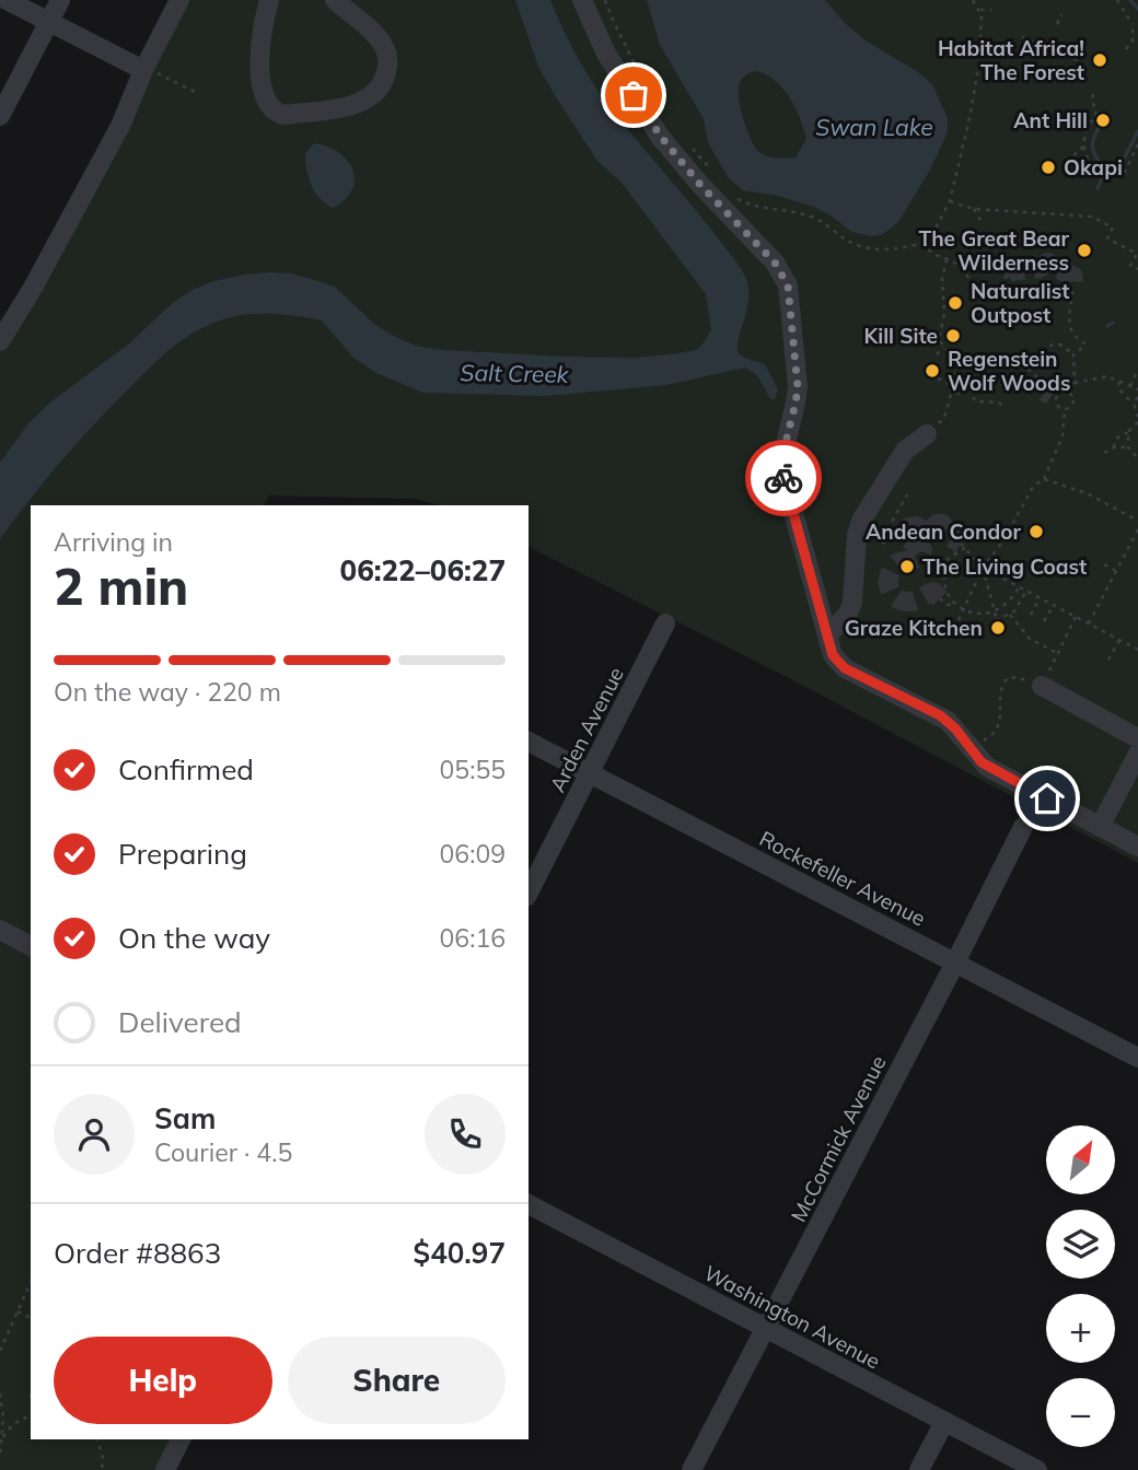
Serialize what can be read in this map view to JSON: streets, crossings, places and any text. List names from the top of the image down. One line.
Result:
{"streets":{"street":["Arden Avenue","Rockefeller Avenue","McCormick Avenue","Washington Avenue"]},"crossings":[["Arden Avenue","Rockefeller Avenue"],["Rockefeller Avenue","McCormick Avenue"],["McCormick Avenue","Washington Avenue"]],"water":["Swan Lake","Salt Creek"],"places":["Habitat Africa! The Forest","Ant Hill","Okapi","The Great Bear Wilderness","Naturalist Outpost","Kill Site","Regenstein Wolf Woods","Andean Condor","The Living Coast","Graze Kitchen"],"north":"top right","page":{"heading":["2 min","Arriving in","06:22–06:27"],"panel":["Sam","Courier · 4.5","Order #8863","$40.97"],"bar":"On the way · 220 m","list":[["Confirmed","05:55"],["Preparing","06:09"],["On the way","06:16"],"Delivered"],"map_buttons":["+","−"],"buttons":["Help","Share"]}}
